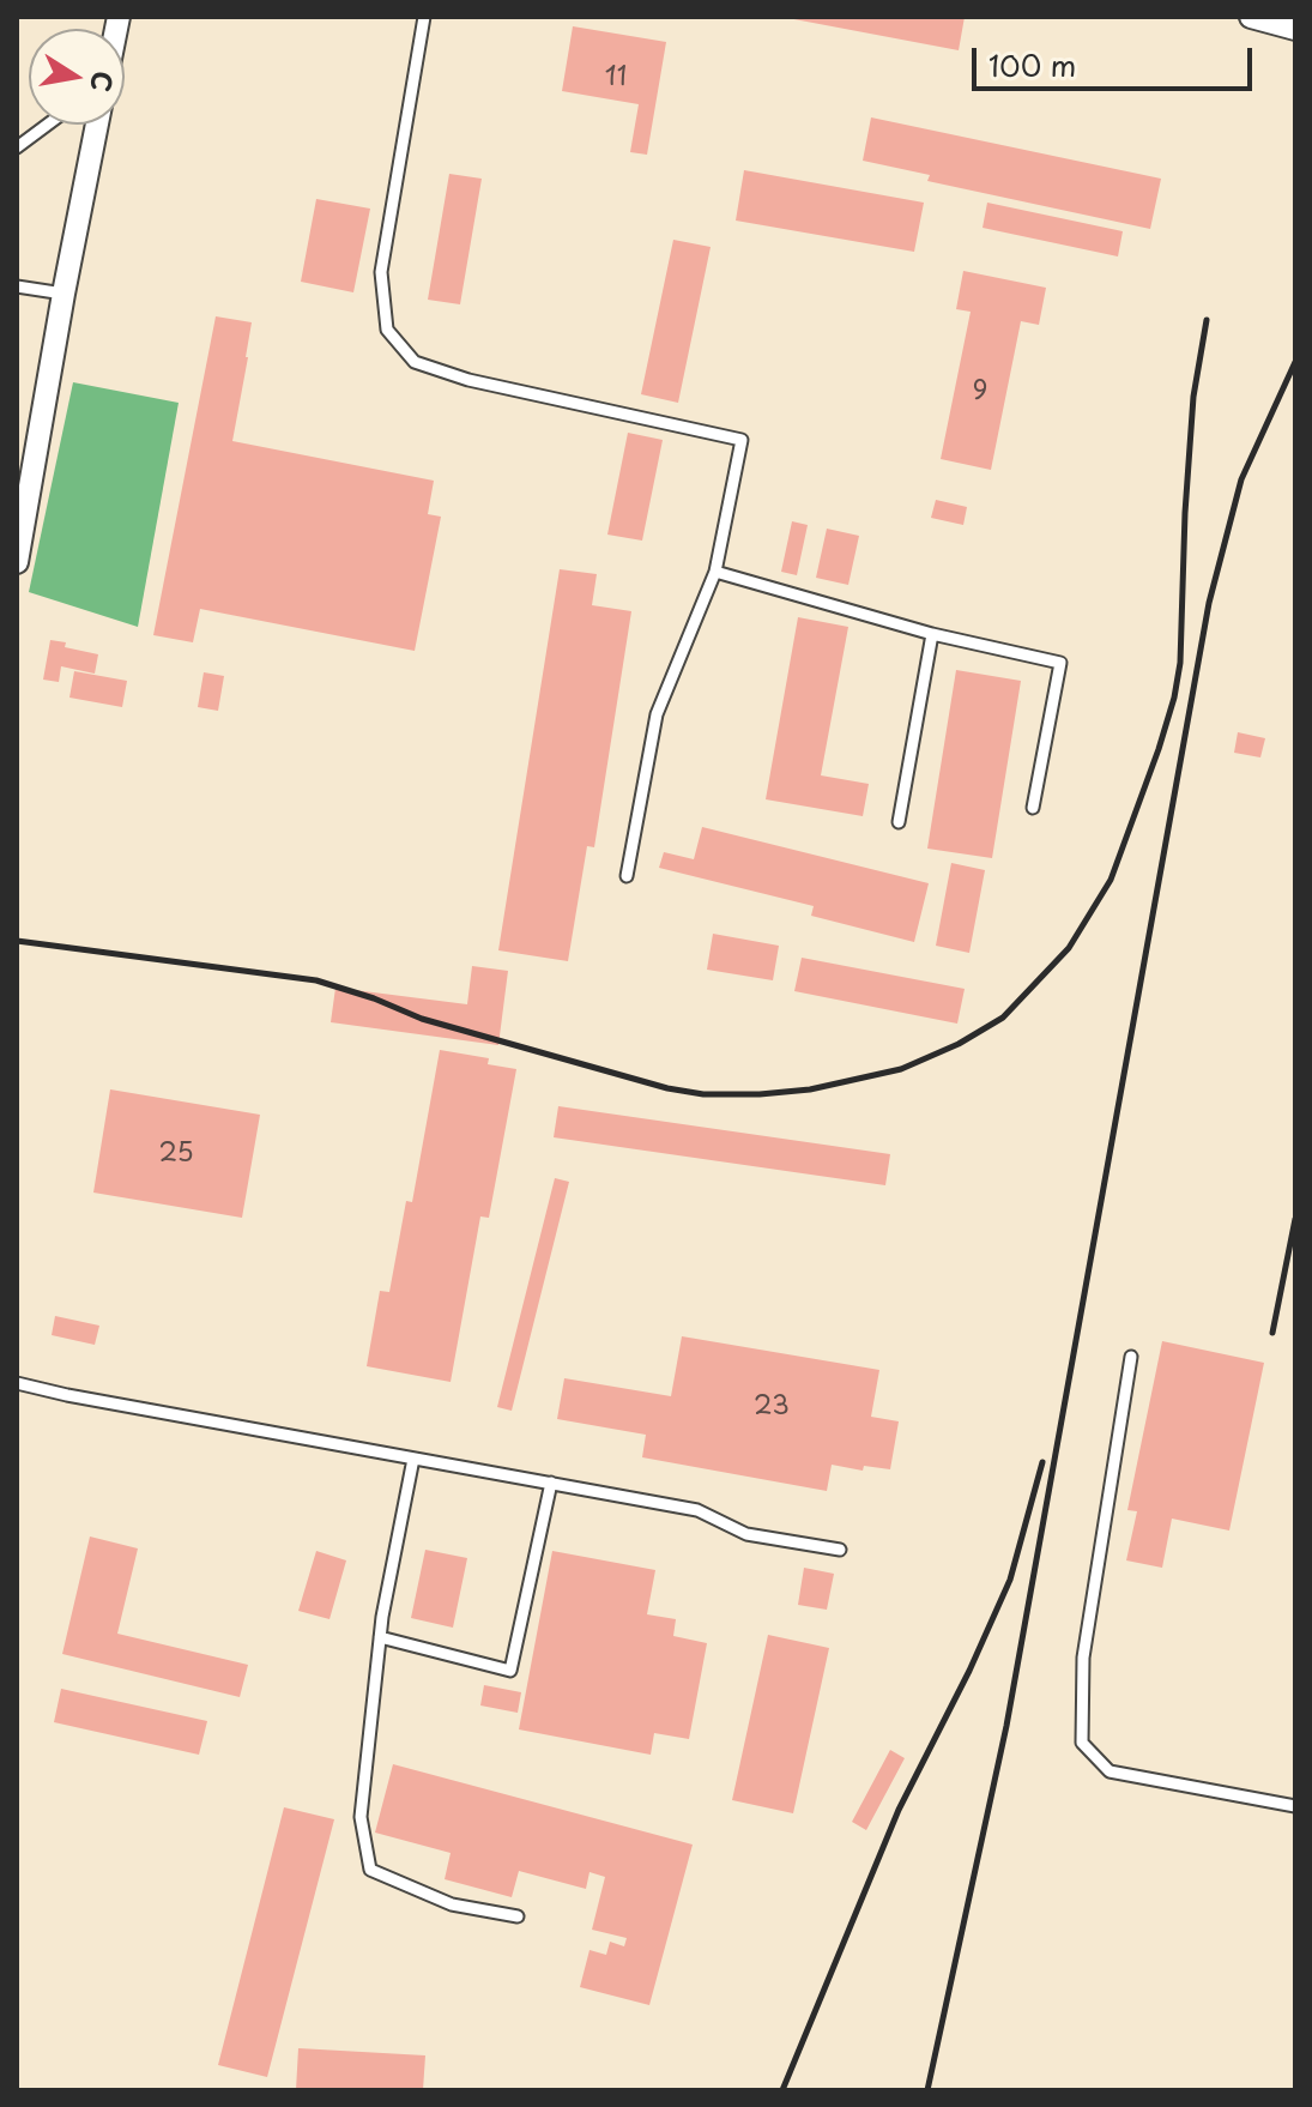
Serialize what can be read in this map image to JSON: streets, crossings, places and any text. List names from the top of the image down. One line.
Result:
{"house_numbers":["11","9","25","23"],"scale_bar":"100 m","north":"right"}
